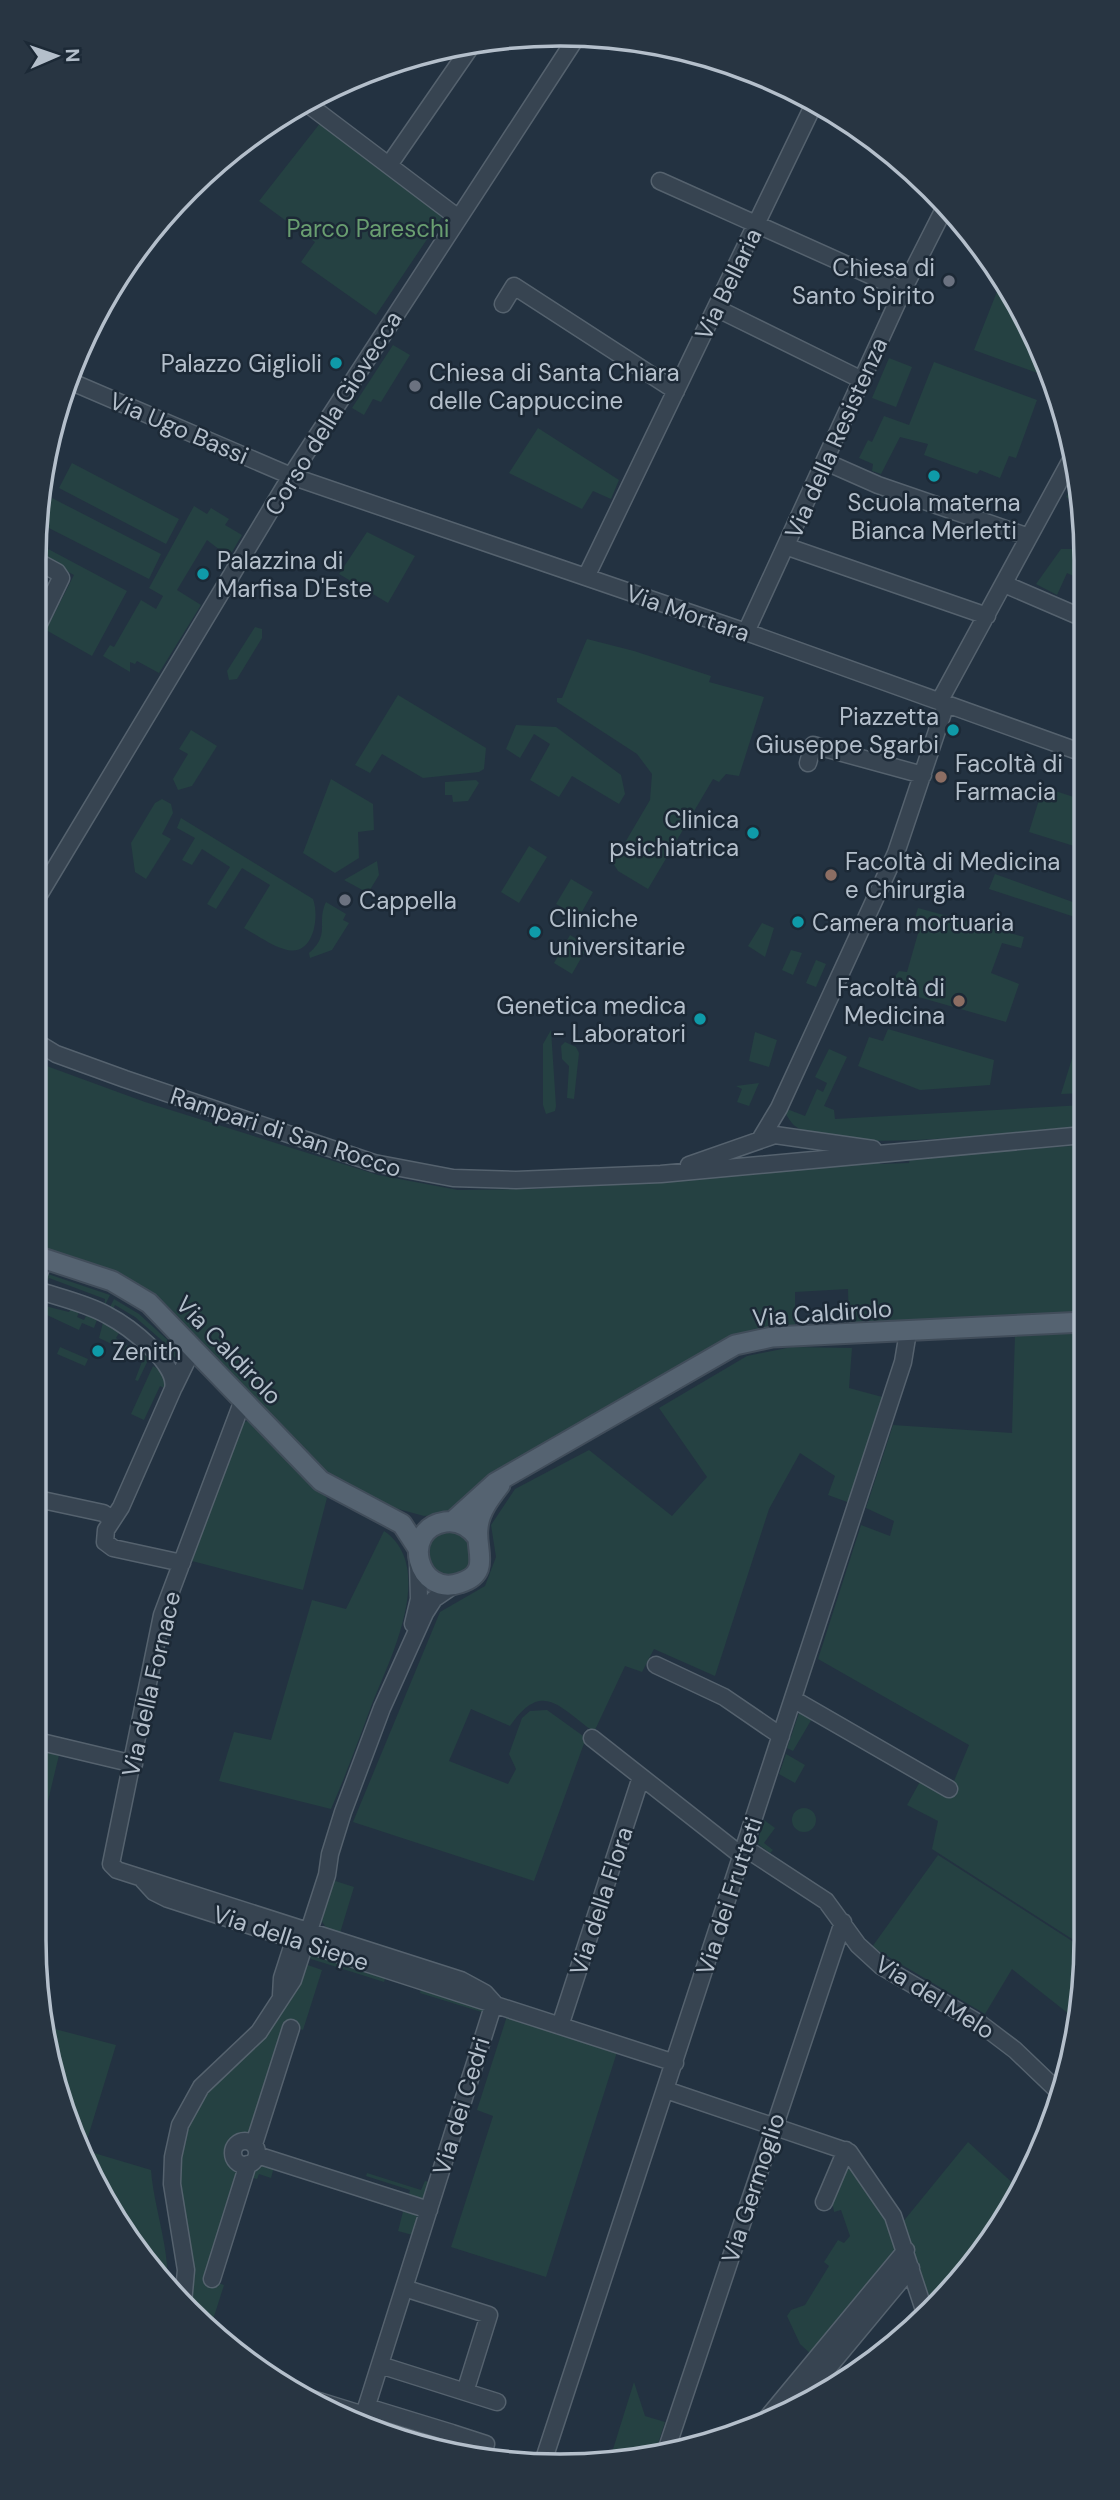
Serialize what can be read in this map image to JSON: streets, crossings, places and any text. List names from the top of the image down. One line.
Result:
{"streets":{"main road":["Via Caldirolo"],"street":["Via Bellaria","Corso della Giovecca","Via Ugo Bassi","Via della Resistenza","Via Mortara","Rampari di San Rocco","Via della Fornace","Via dei Frutteti","Via della Flora","Via della Siepe","Via del Melo","Via dei Cedri","Via Germoglio"]},"crossings":[["Via Bellaria","Via Mortara"],["Corso della Giovecca","Via Ugo Bassi"],["Corso della Giovecca","Via Mortara"],["Via Ugo Bassi","Via Mortara"],["Via della Resistenza","Via Mortara"],["Via Caldirolo","Via della Fornace"],["Via Caldirolo","Via dei Frutteti"],["Via della Fornace","Via della Siepe"],["Via dei Frutteti","Via della Siepe"],["Via dei Frutteti","Via del Melo"],["Via della Flora","Via della Siepe"],["Via della Flora","Via del Melo"],["Via della Siepe","Via dei Cedri"],["Via del Melo","Via Germoglio"]],"parks":["Parco Pareschi"],"places":["Chiesa di Santo Spirito","Palazzo Giglioli","Chiesa di Santa Chiara delle Cappuccine","Scuola materna Bianca Merletti","Palazzina di Marfisa D'Este","Piazzetta Giuseppe Sgarbi","Facoltà di Farmacia","Clinica psichiatrica","Facoltà di Medicina e Chirurgia","Cappella","Camera mortuaria","Cliniche universitarie","Facoltà di Medicina","Genetica medica - Laboratori","Zenith"],"north":"right"}
